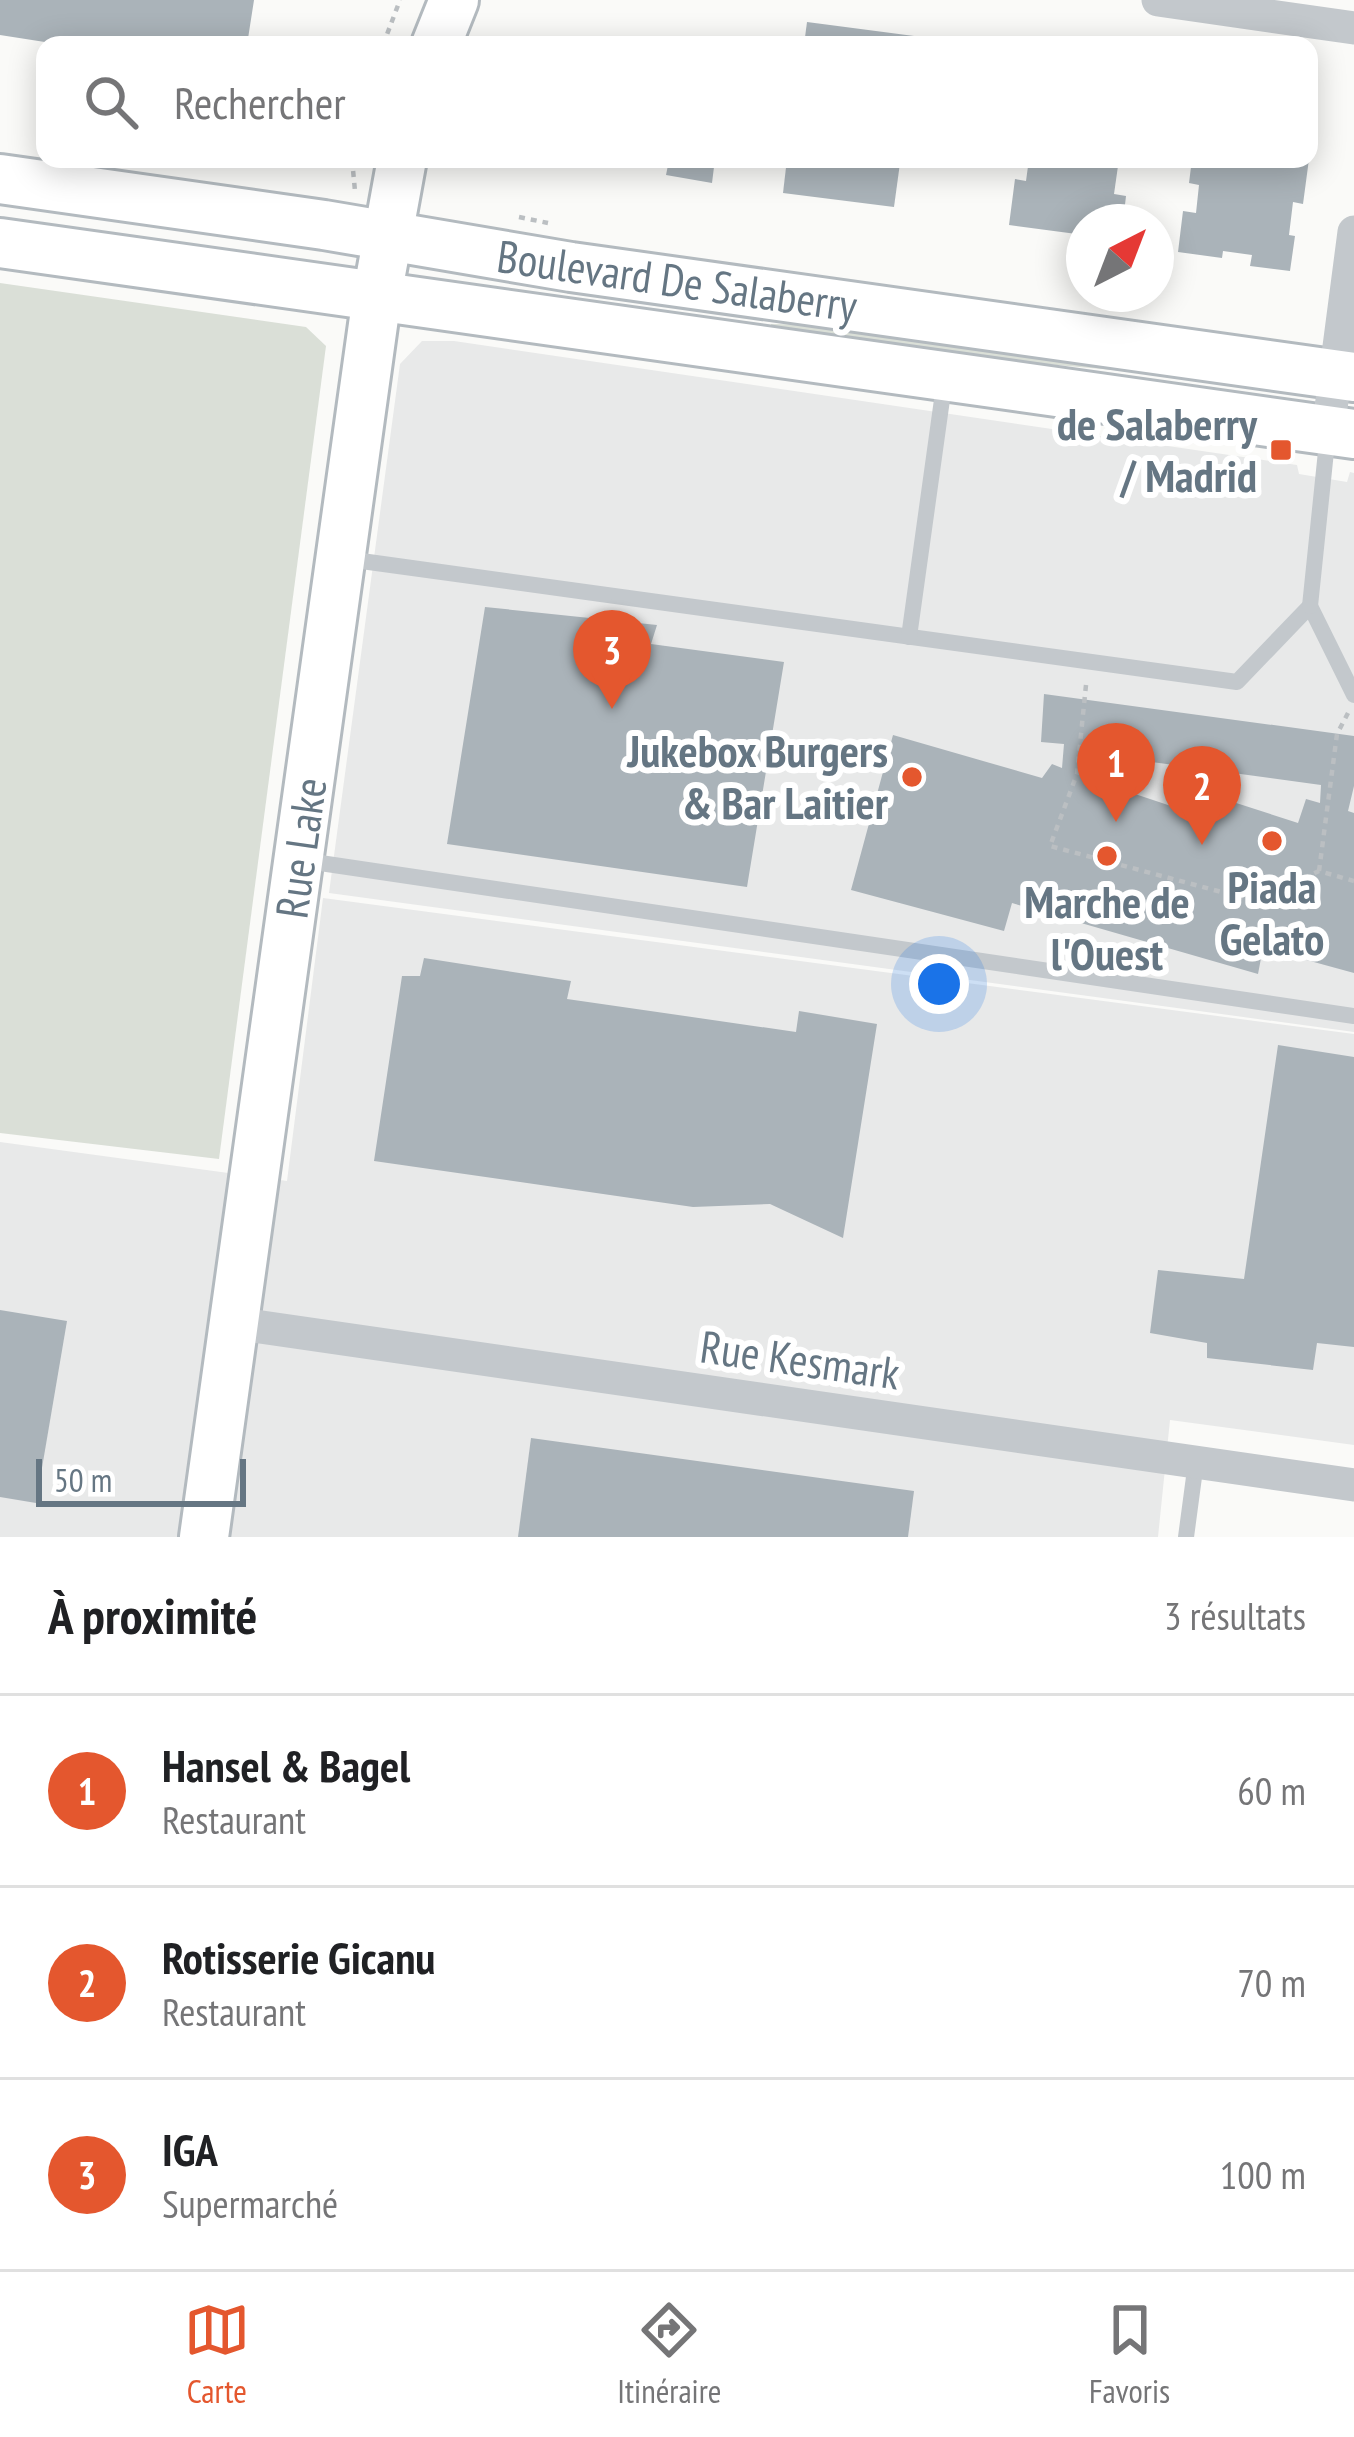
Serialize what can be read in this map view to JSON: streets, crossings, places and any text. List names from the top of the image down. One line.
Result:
{"streets":{"street":["Boulevard De Salaberry","Rue Lake","Rue Kesmark"]},"crossings":[["Boulevard De Salaberry","Rue Lake"],["Rue Lake","Rue Kesmark"]],"places":{"transit":["de Salaberry / Madrid"],"other":["Jukebox Burgers & Bar Laitier","Piada Gelato","Marche de l'Ouest"]},"scale_bar":"50 m","north":"top right","page":{"search":"Rechercher","pins":["3","1","2"],"scale":"50 m","heading":["À proximité","3 résultats"],"list":[{"mark":"1","name":"Hansel & Bagel","note":"Restaurant","value":"60 m"},{"mark":"2","name":"Rotisserie Gicanu","note":"Restaurant","value":"70 m"},{"mark":"3","name":"IGA","note":"Supermarché","value":"100 m"}],"nav":["Carte","Itinéraire","Favoris"]}}
